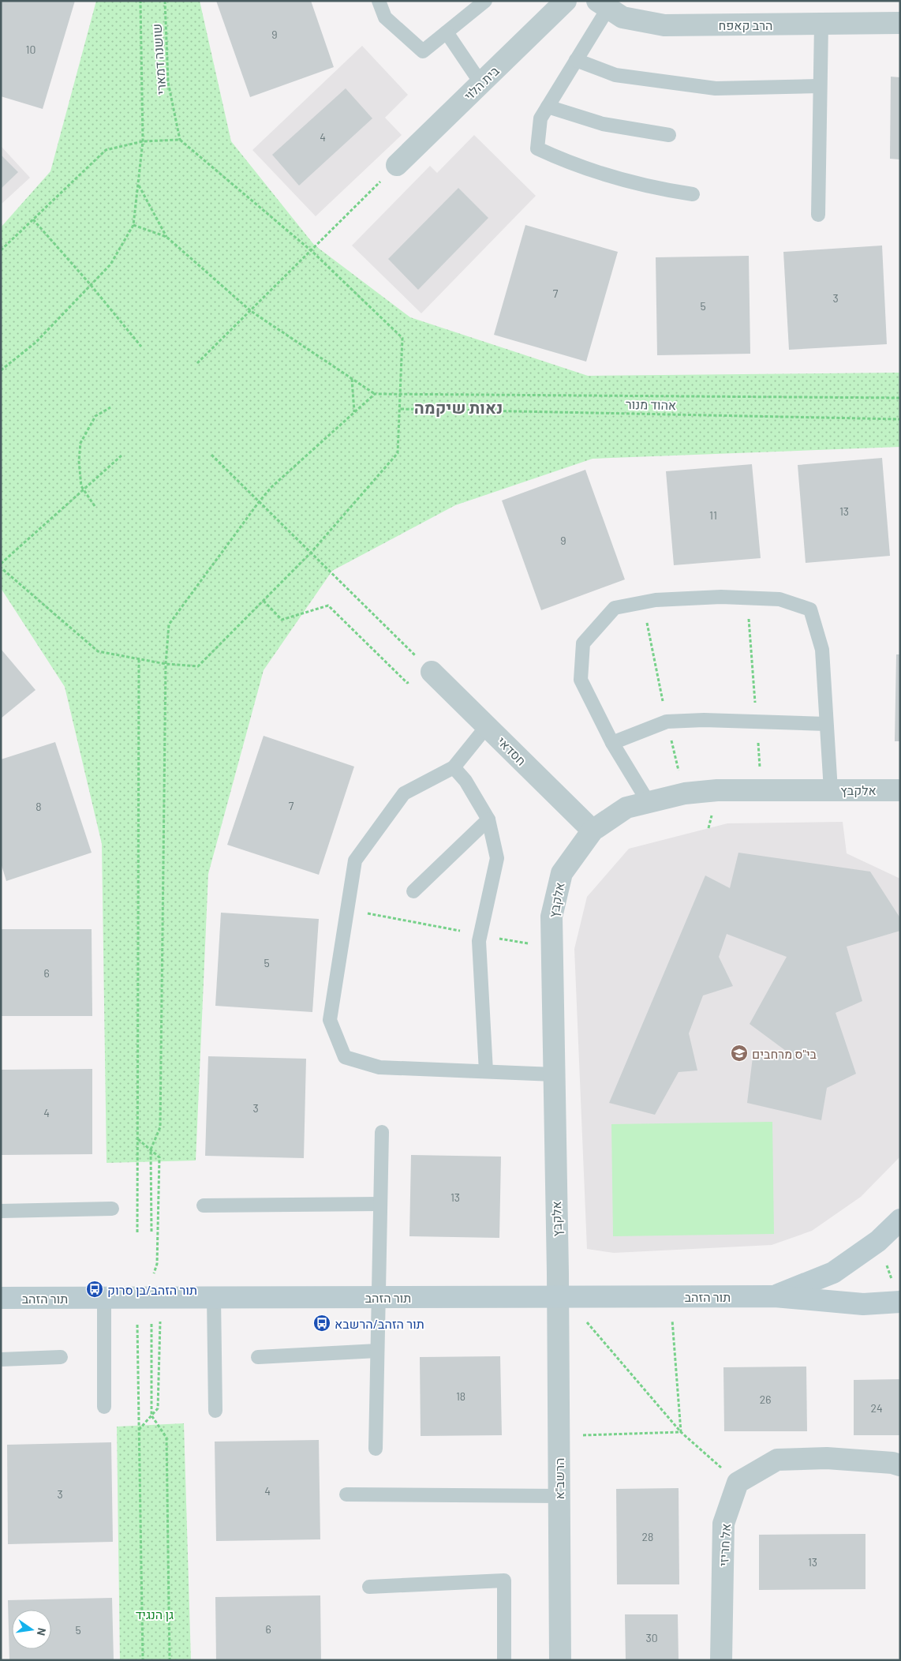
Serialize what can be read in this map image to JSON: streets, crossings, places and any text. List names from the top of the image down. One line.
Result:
{"streets":{"street":["הרב קאפח","בית הלוי","חסדאי","אלקבץ","תור הזהב","הרשב\"א","אל חריזי"],"path":["שושנה דמארי","אהוד מנור"]},"crossings":[["חסדאי","אלקבץ"],["אלקבץ","תור הזהב"],["אלקבץ","הרשב\"א"],["תור הזהב","הרשב\"א"]],"districts":["נאות שיקמה"],"parks":["גן הנגיד"],"places":{"school or university":["בי\"ס מרחבים"],"bus stop":["תור הזהב/בן סרוק","תור הזהב/הרשבא"]},"house_numbers":["9","10","4","7","3","5","13","11","9","7","8","5","6","3","4","13","18","26","24","4","3","28","13","6","5","30"],"north":"right"}
